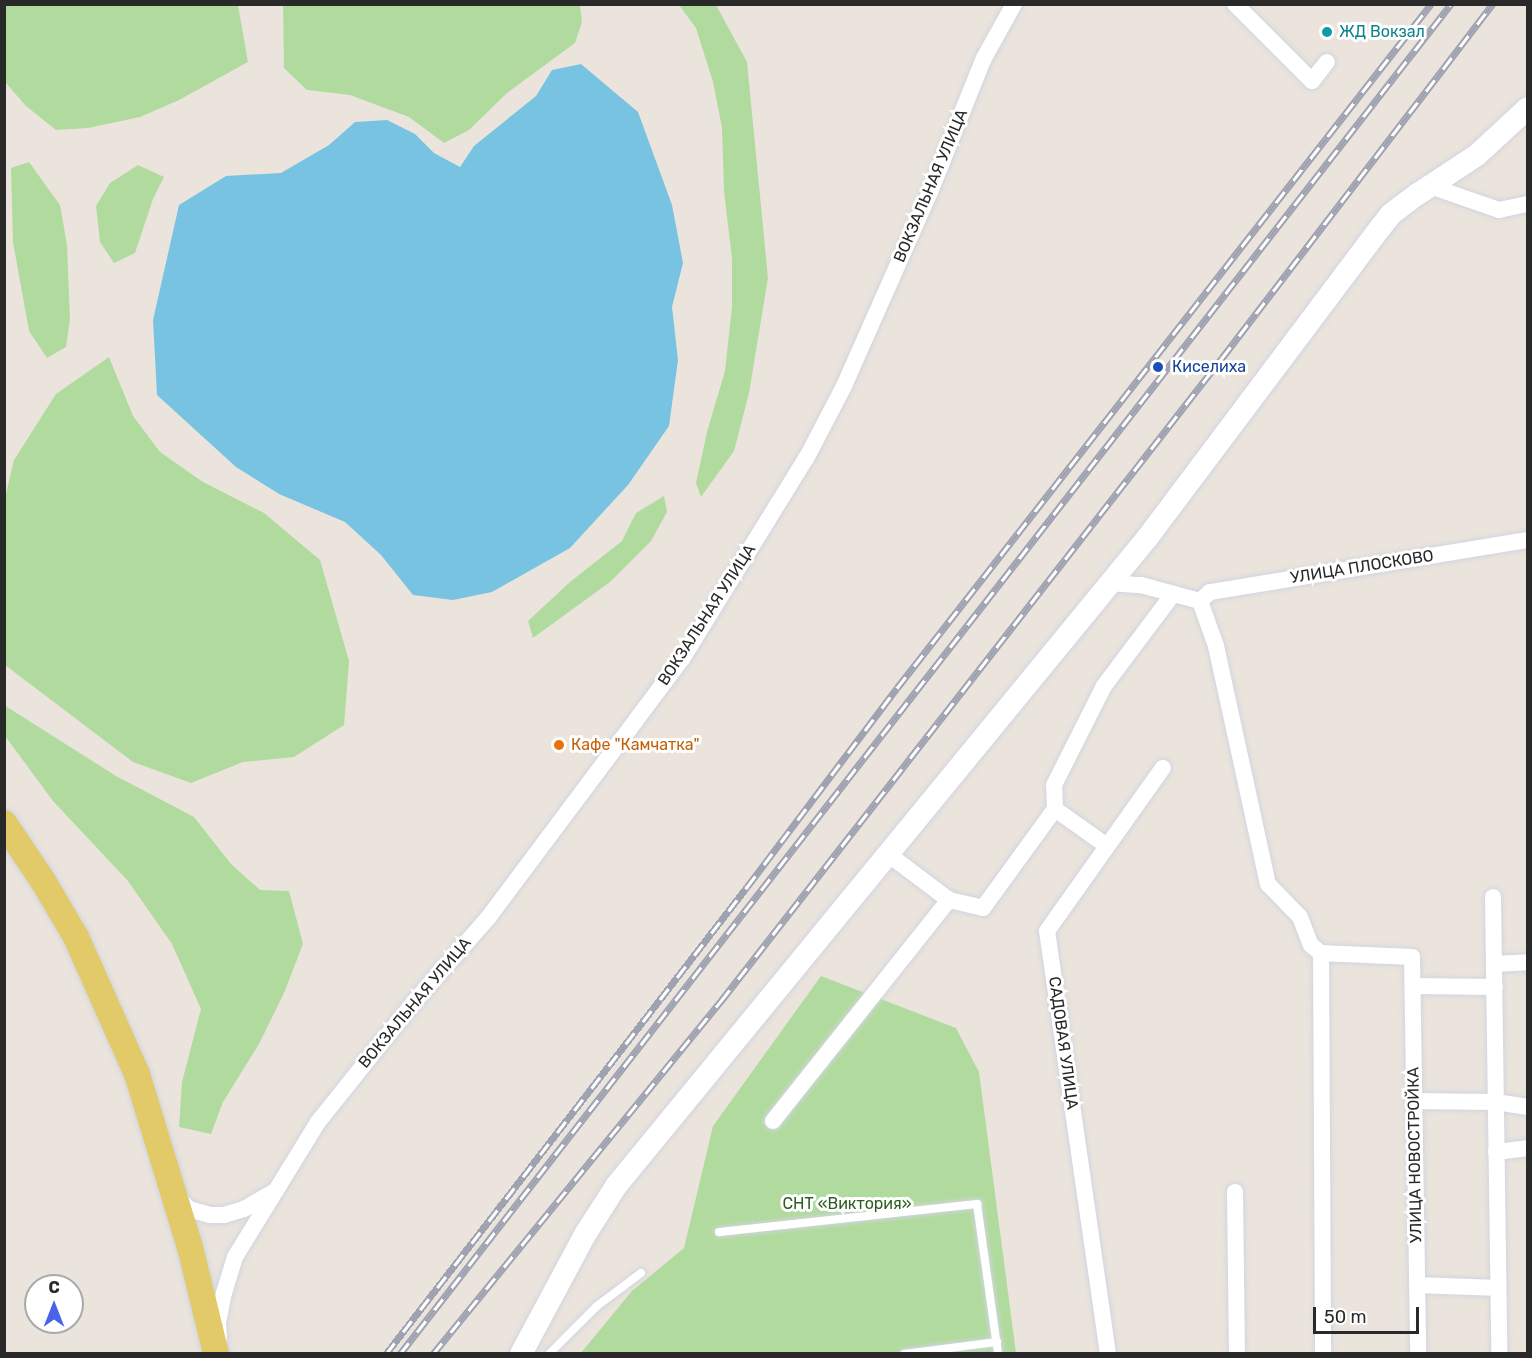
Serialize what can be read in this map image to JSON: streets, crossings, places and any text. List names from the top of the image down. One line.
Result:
{"streets":{"street":["ВОКЗАЛЬНАЯ УЛИЦА","УЛИЦА ПЛОСКОВО","САДОВАЯ УЛИЦА","УЛИЦА НОВОСТРОЙКА"]},"parks":["СНТ «Виктория»"],"places":["ЖД Вокзал","Киселиха","Кафе \"Камчатка\""],"scale_bar":"50 m","north":"top"}
